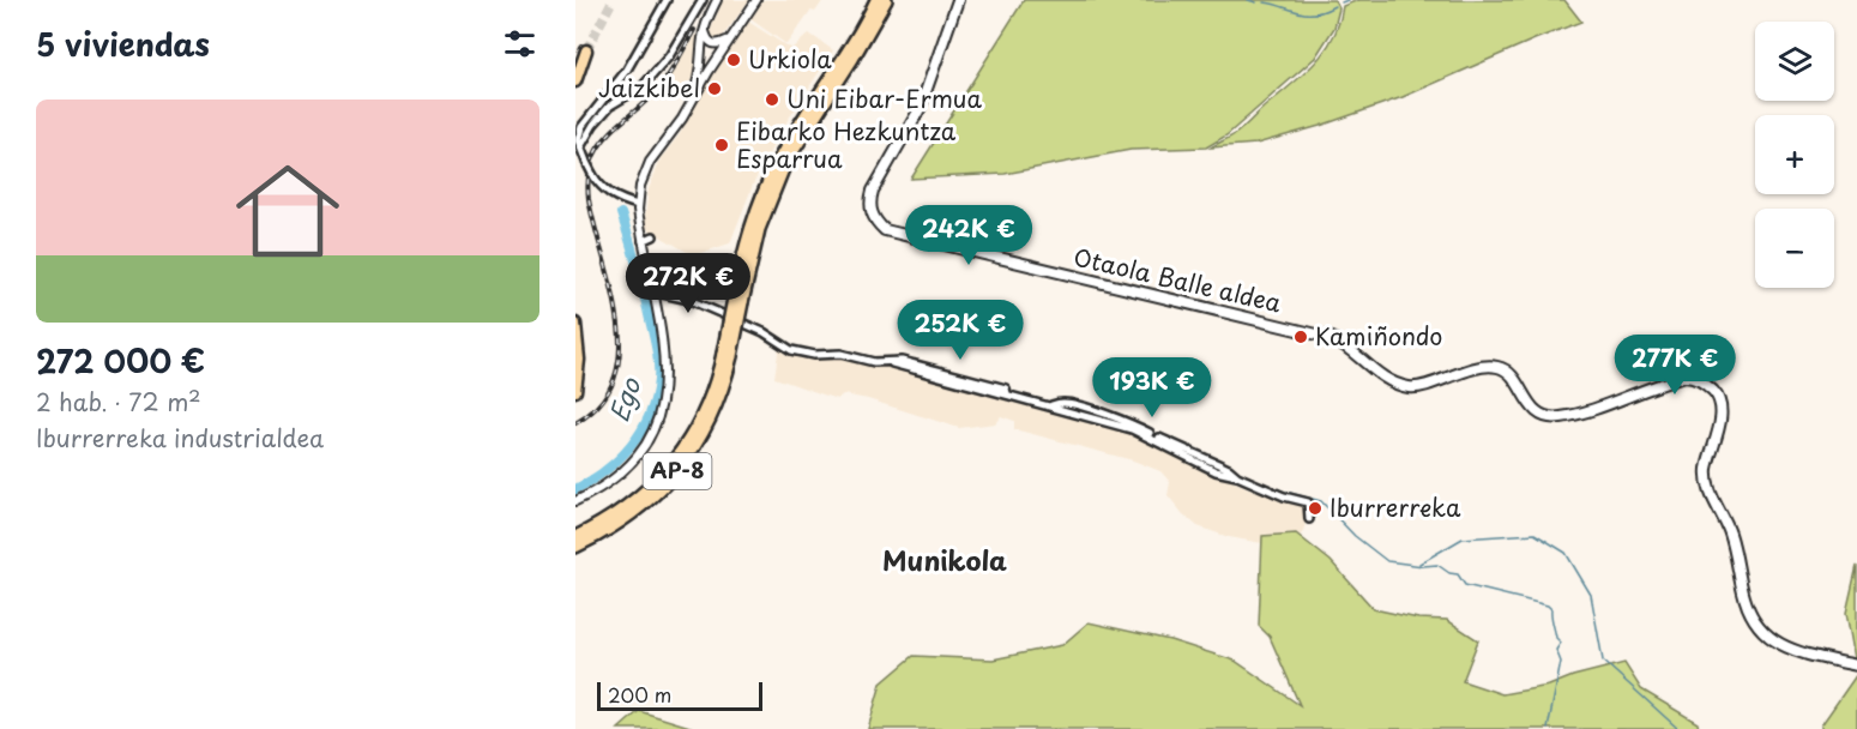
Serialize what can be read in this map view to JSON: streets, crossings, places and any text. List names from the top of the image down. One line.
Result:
{"streets":{"highway":["AP-8"],"main road":["Otaola Balle aldea"]},"districts":["Munikola"],"water":["Ego"],"places":["Urkiola","Jaizkibel","Uni Eibar-Ermua","Eibarko Hezkuntza Esparrua","Kamiñondo","Iburrerreka"],"scale_bar":"200 m","page":{"heading":"5 viviendas","map_buttons":["+","−"],"list":[{"name":"272 000 €","note":"2 hab. · 72 m² · Iburrerreka industrialdea"}],"price":["242K €","272K €","252K €","277K €","193K €"],"scale":"200 m"}}
